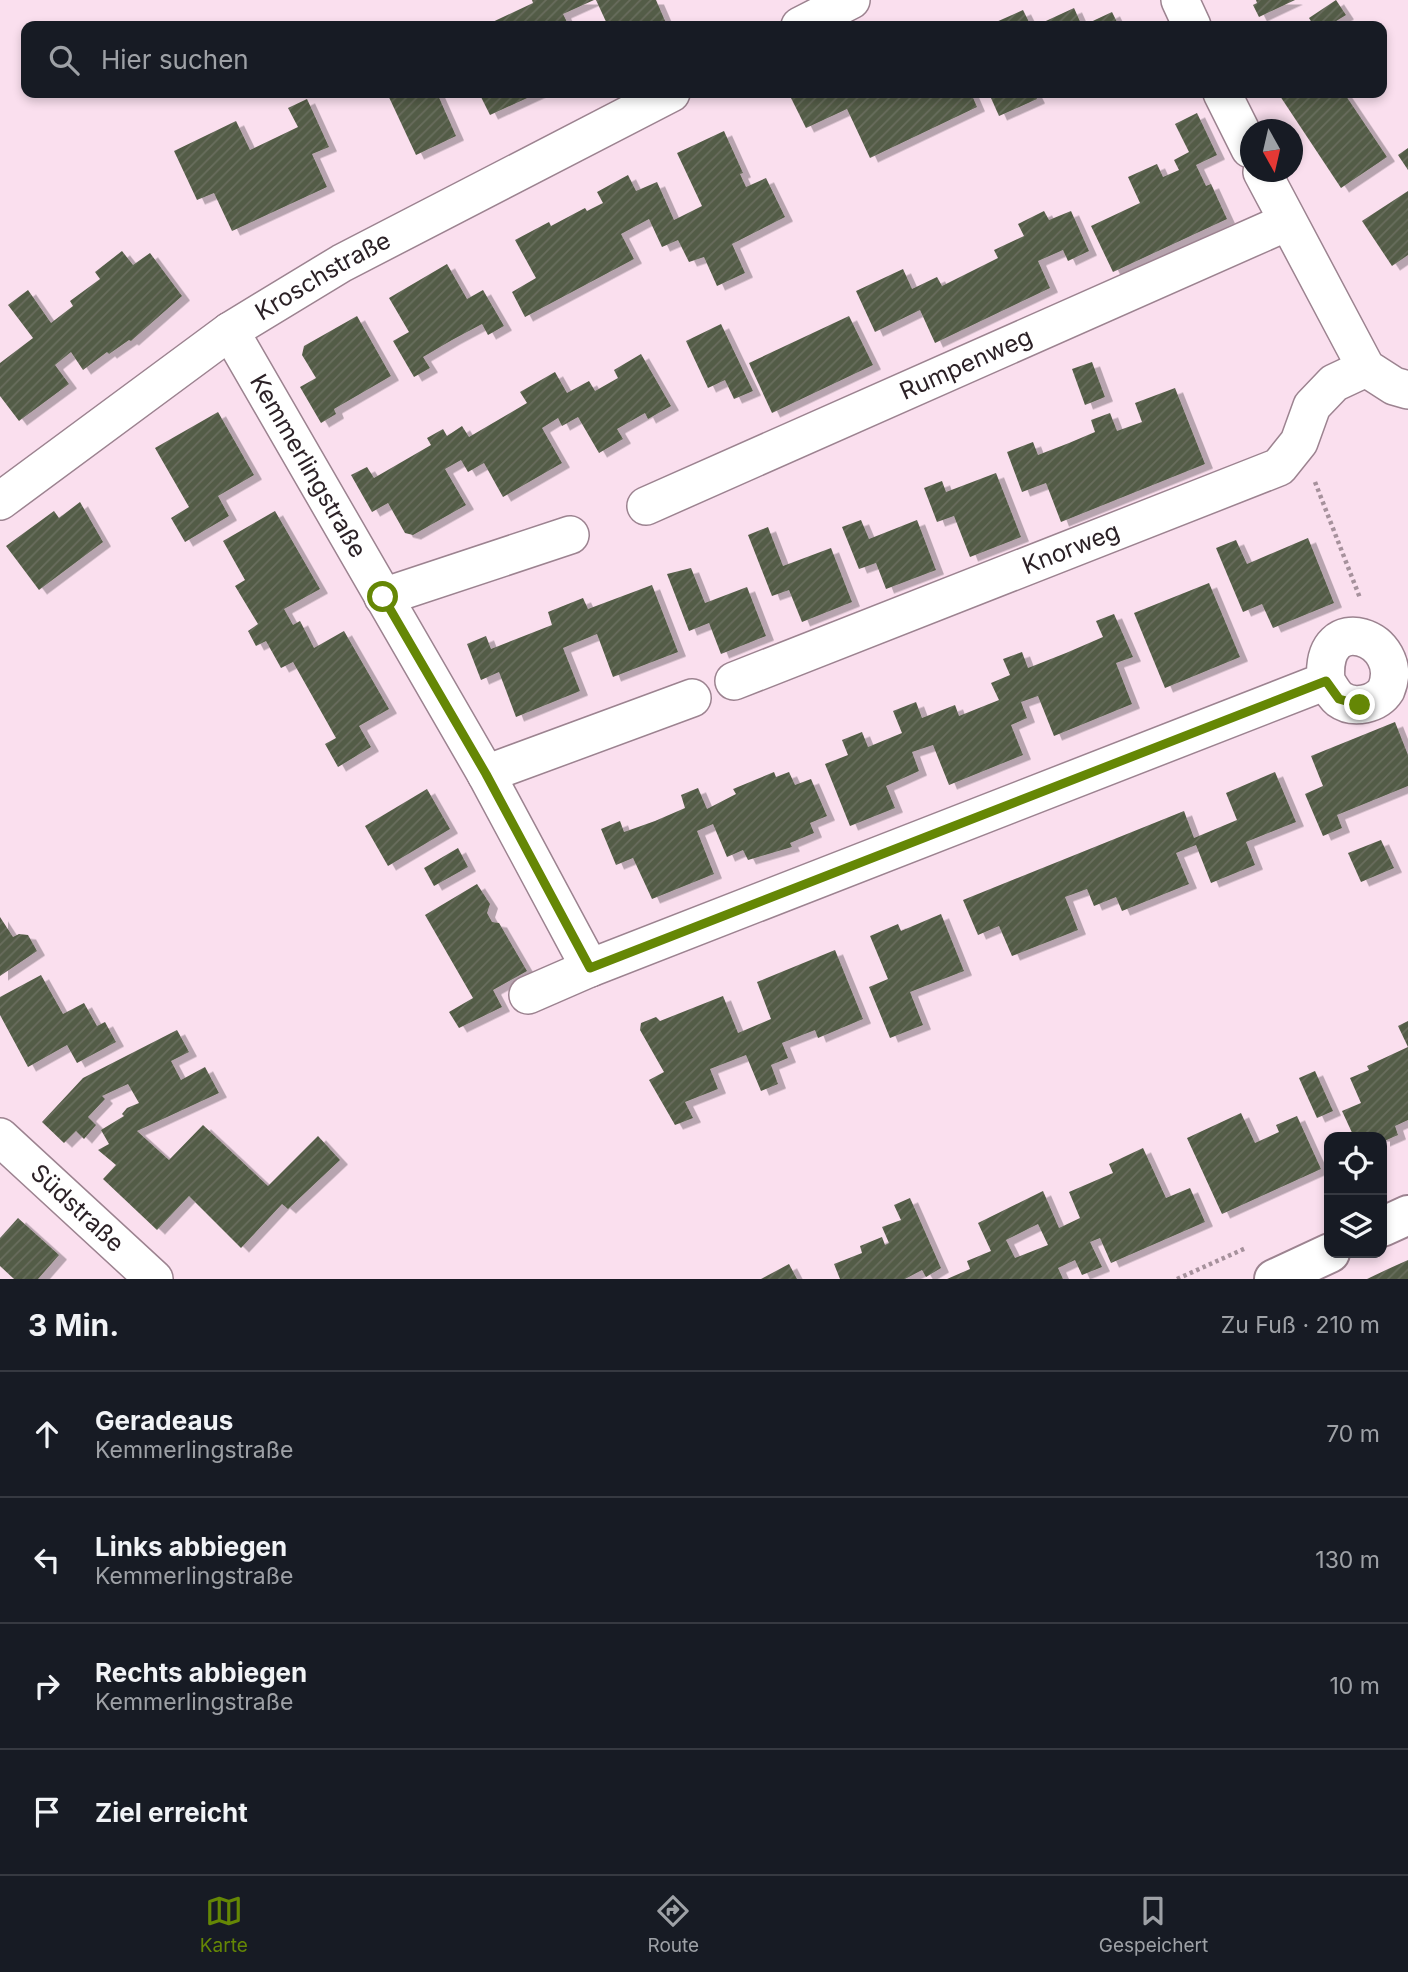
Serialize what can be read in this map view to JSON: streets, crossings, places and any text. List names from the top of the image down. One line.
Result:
{"streets":{"street":["Kroschstraße","Rumpenweg","Kemmerlingstraße","Knorweg","Südstraße"]},"crossings":[["Kroschstraße","Kemmerlingstraße"]],"north":"bottom","page":{"search":"Hier suchen","heading":["3 Min.","Zu Fuß · 210 m"],"list":[["Geradeaus","Kemmerlingstraße","70 m"],["Links abbiegen","Kemmerlingstraße","130 m"],["Rechts abbiegen","Kemmerlingstraße","10 m"],"Ziel erreicht"],"nav":["Karte","Route","Gespeichert"]}}
